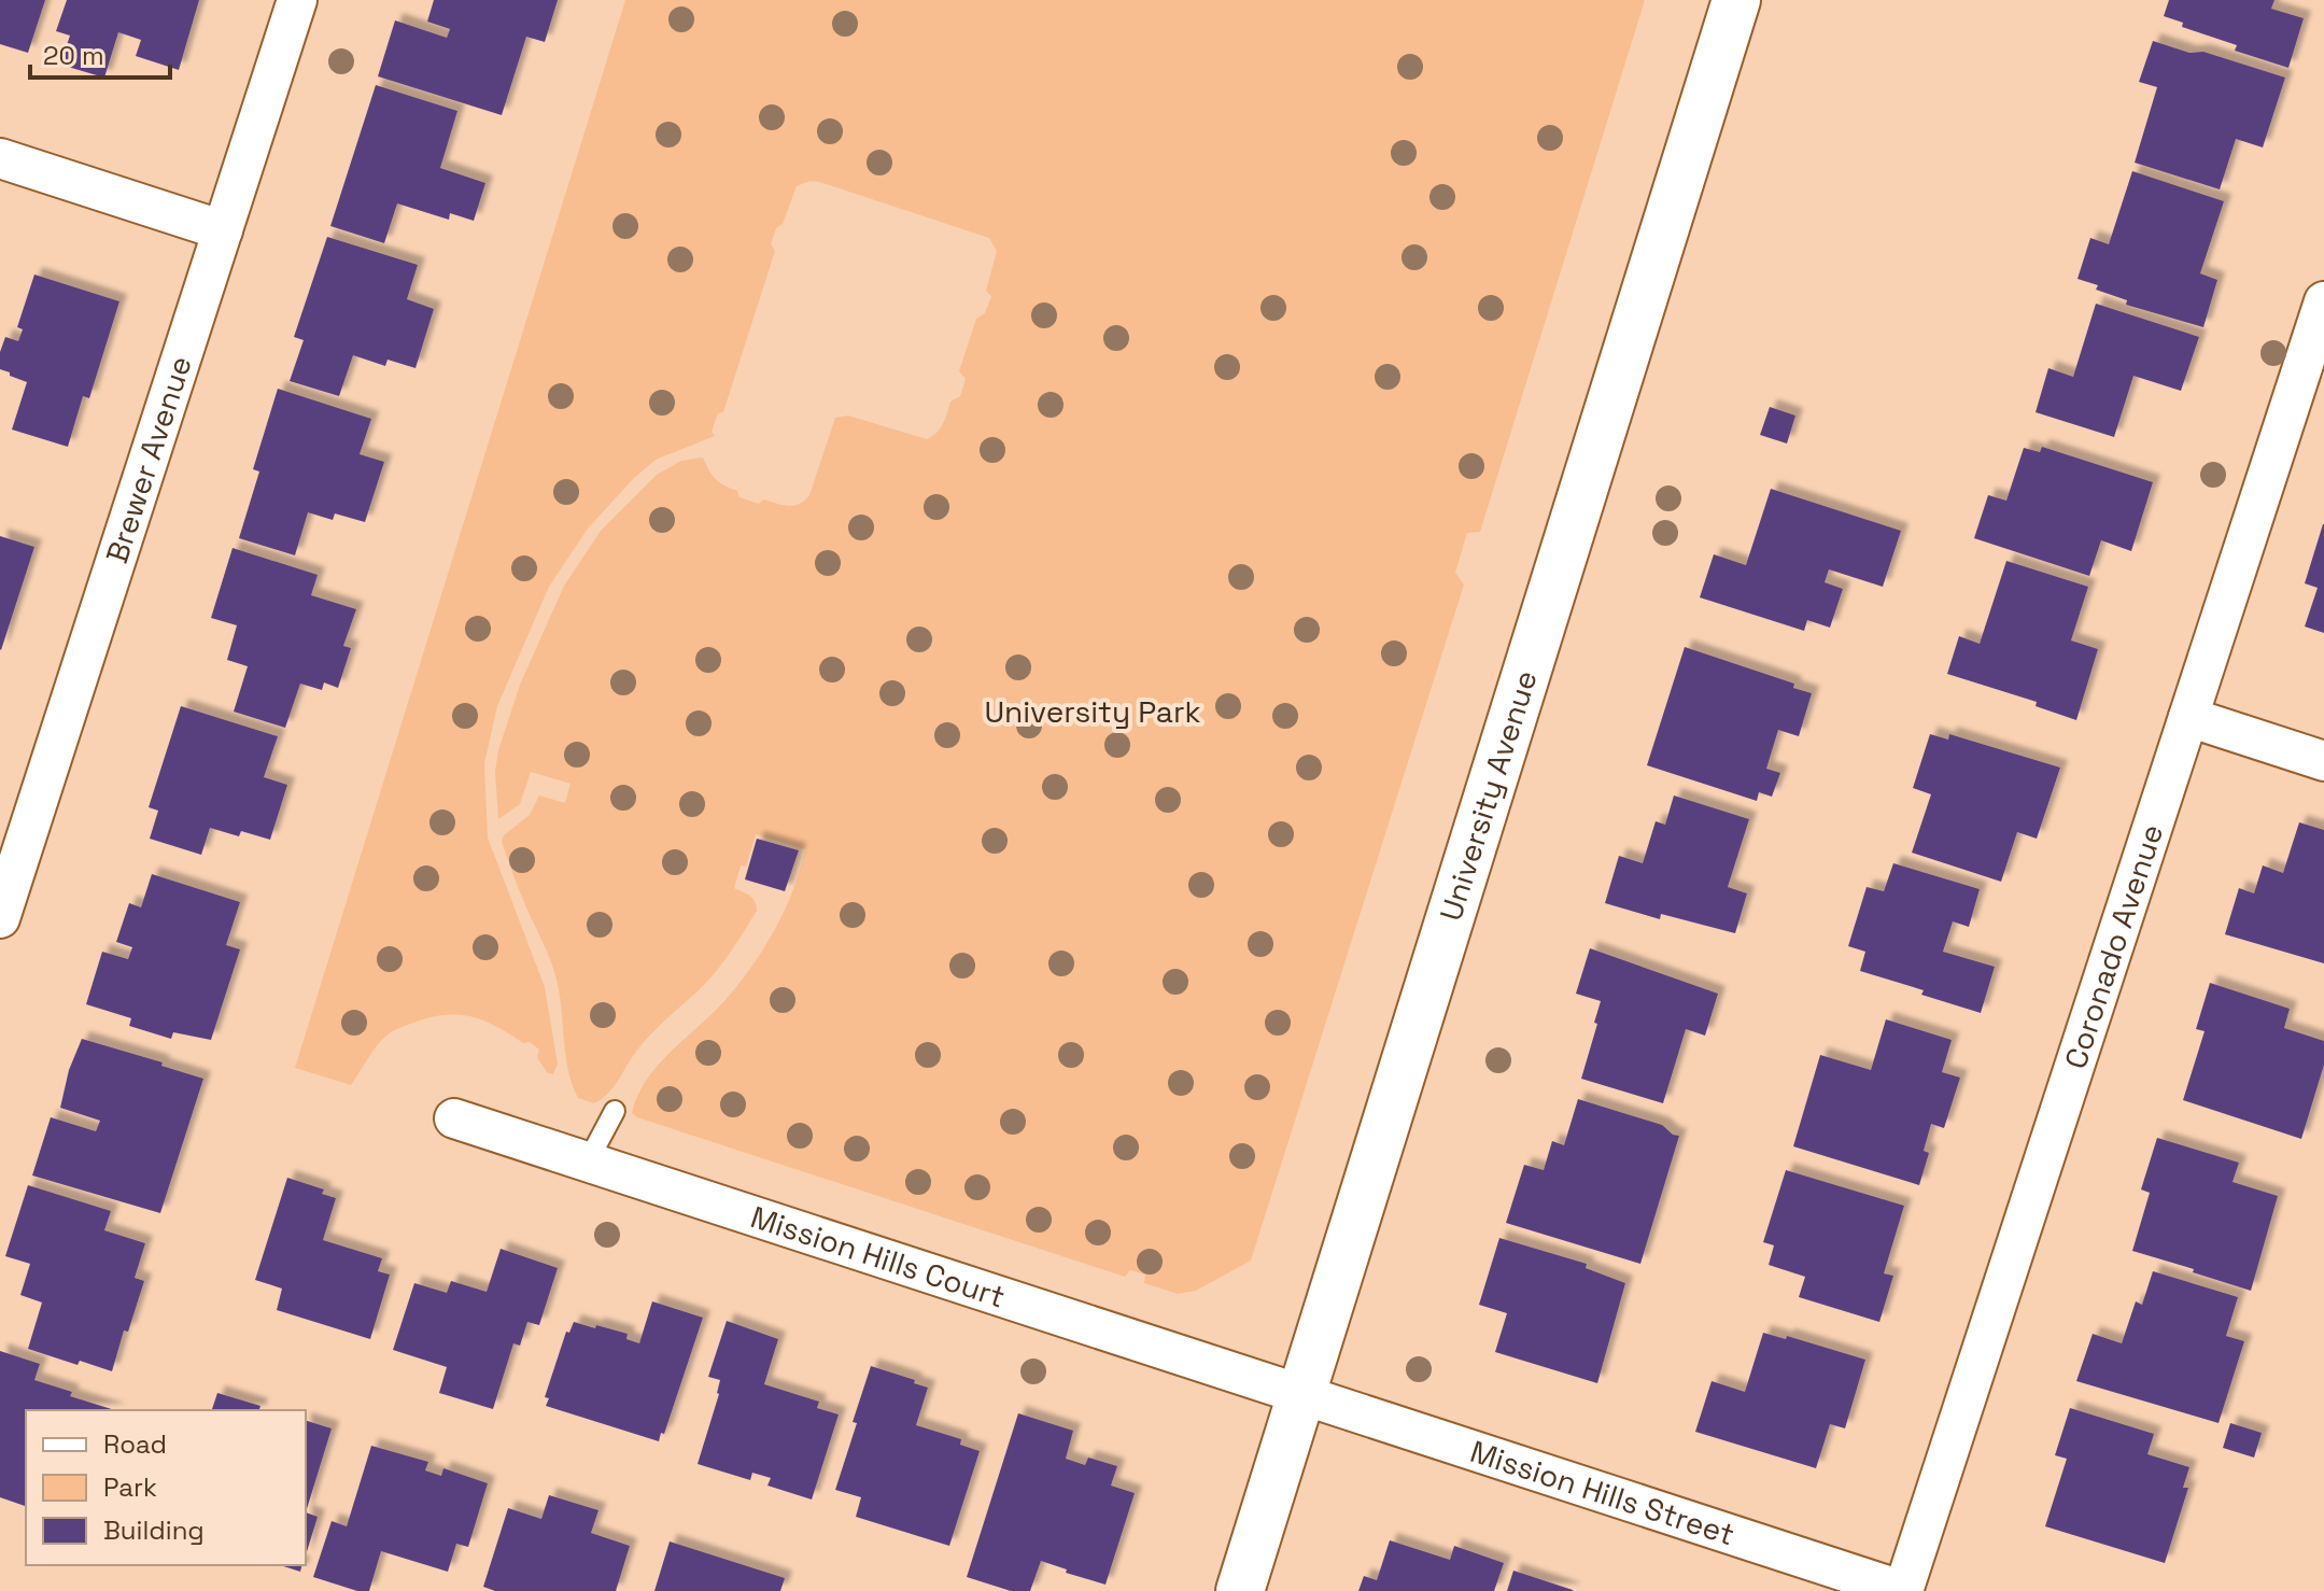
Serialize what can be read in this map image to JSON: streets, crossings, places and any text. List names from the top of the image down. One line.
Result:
{"streets":{"street":["Brewer Avenue","University Avenue","Coronado Avenue","Mission Hills Court","Mission Hills Street"]},"crossings":[["University Avenue","Mission Hills Court"],["University Avenue","Mission Hills Street"],["Coronado Avenue","Mission Hills Street"],["Mission Hills Court","Mission Hills Street"]],"parks":["University Park"],"legend":["Road","Park","Building"],"scale_bar":"20 m"}
